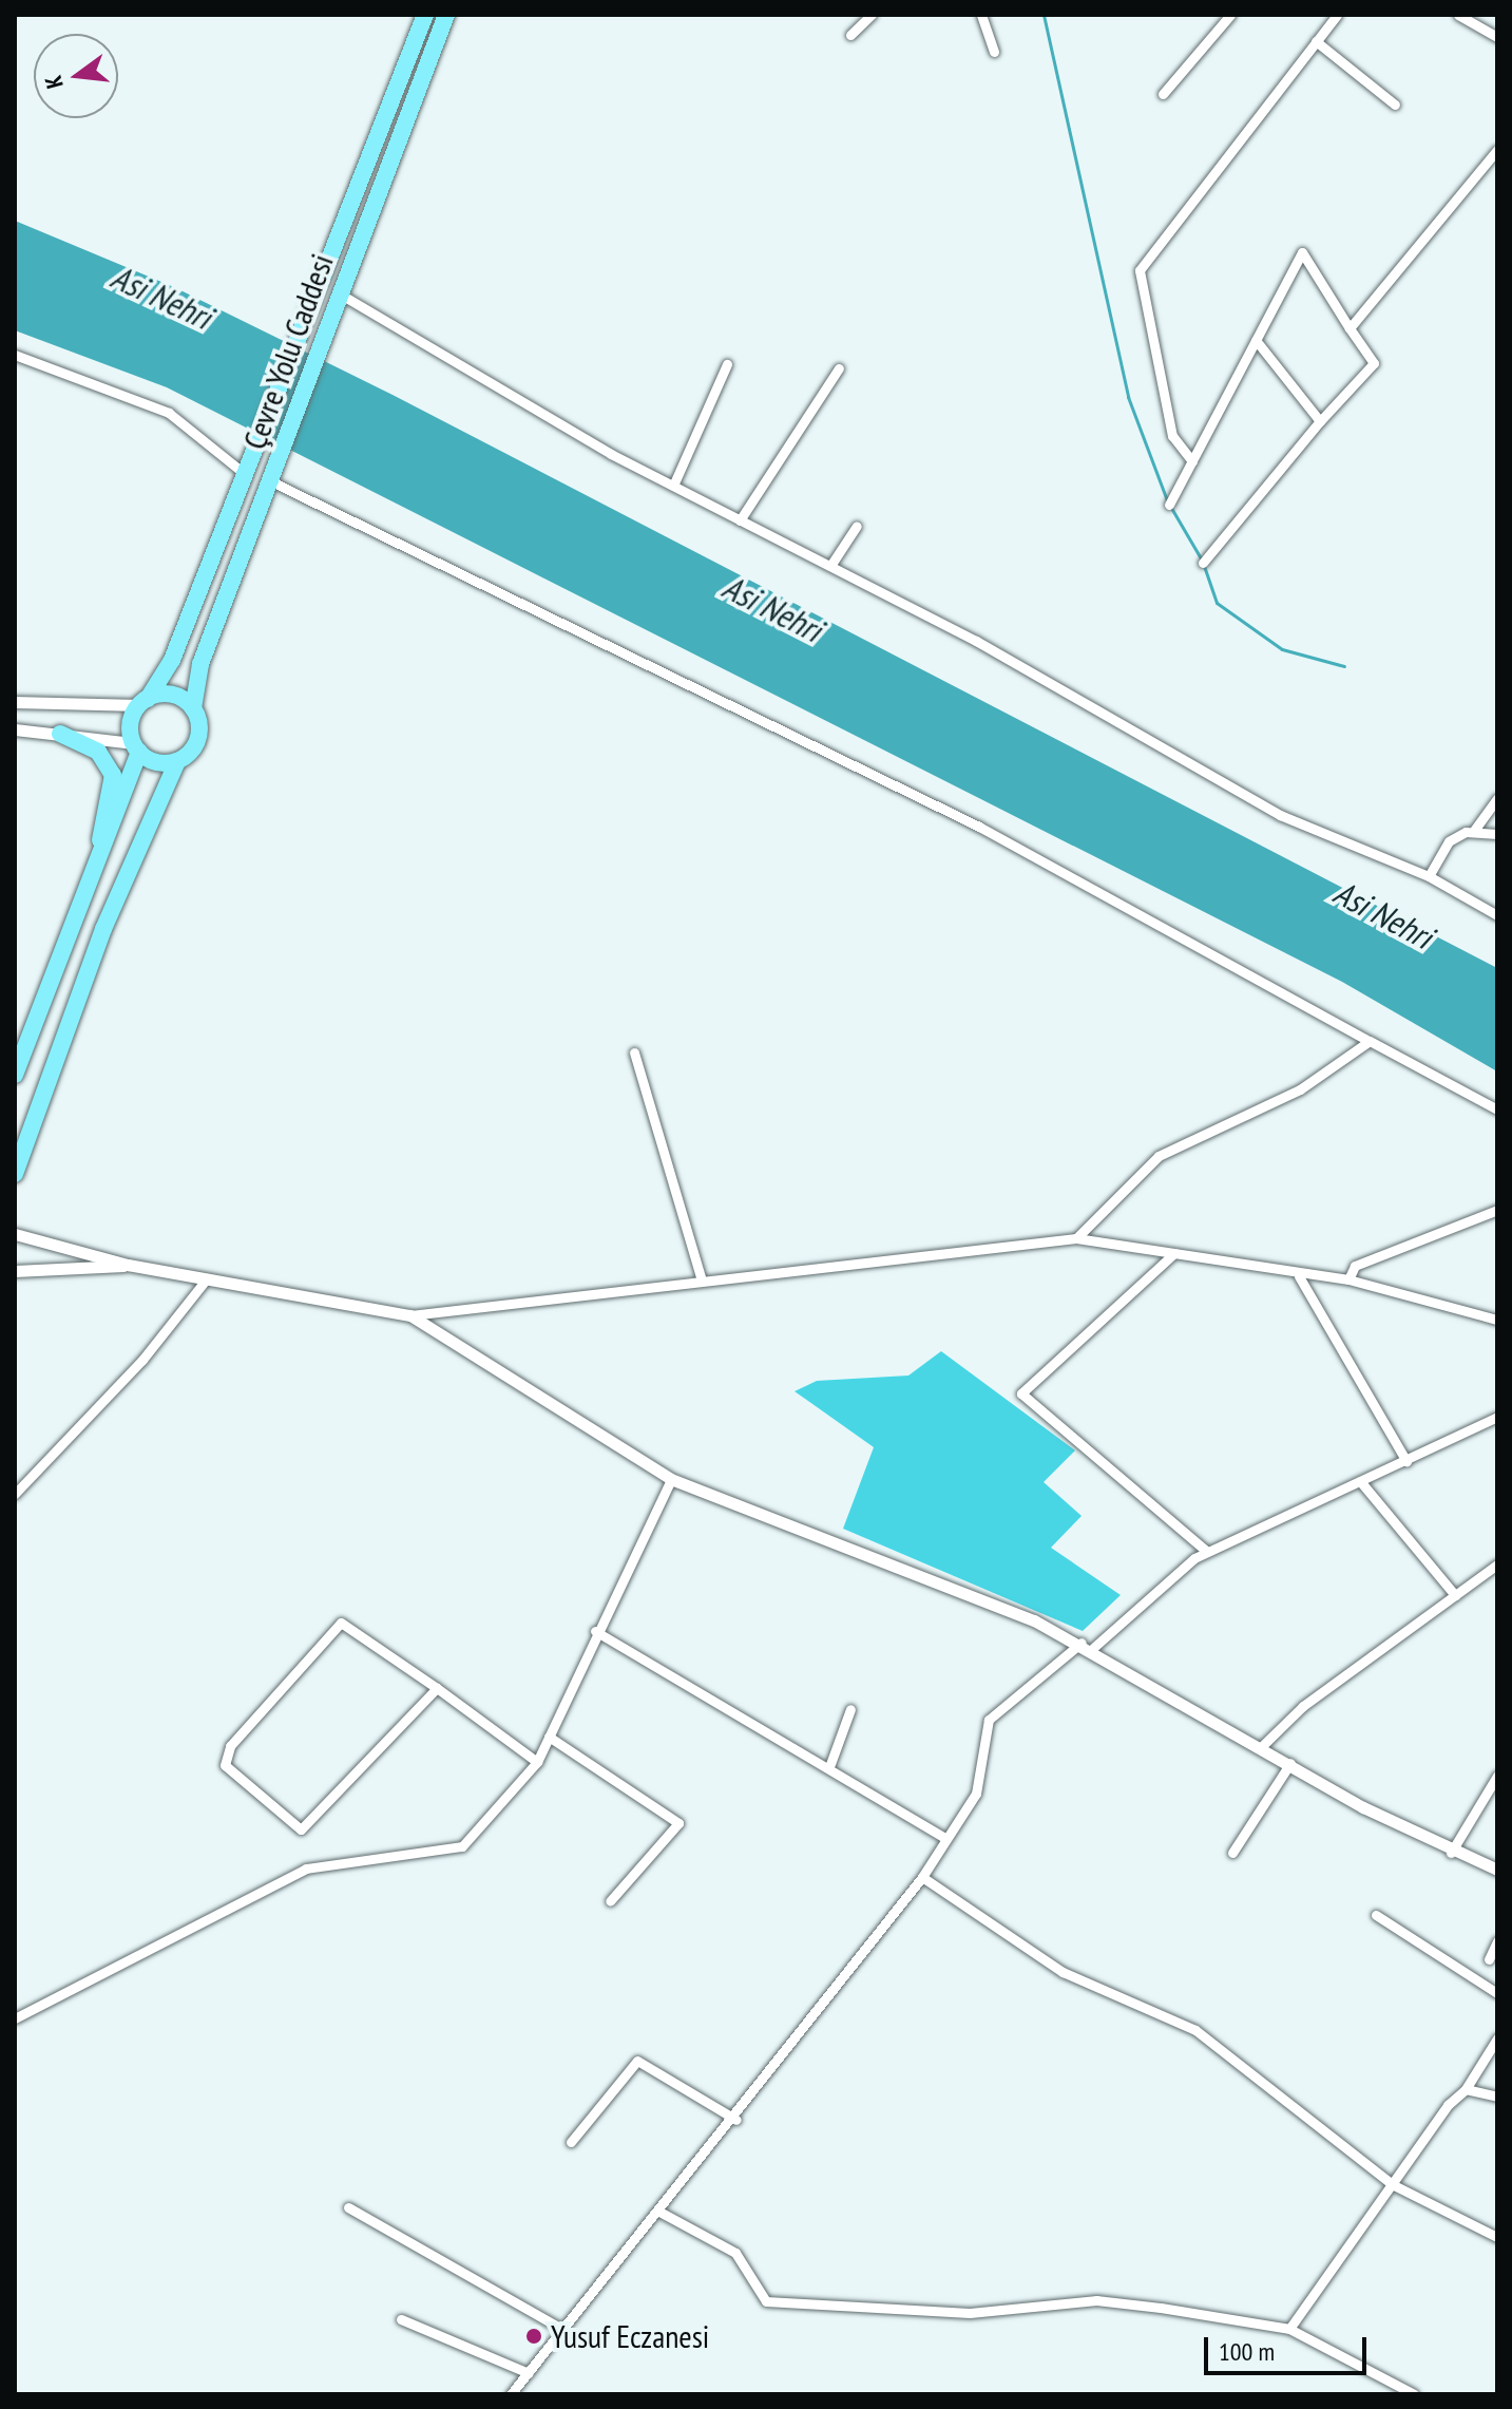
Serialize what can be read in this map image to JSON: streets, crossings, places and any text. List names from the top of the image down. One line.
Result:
{"streets":{"highway":["Çevre Yolu Caddesi"]},"water":["Asi Nehri"],"places":["Yusuf Eczanesi"],"scale_bar":"100 m","north":"left"}
